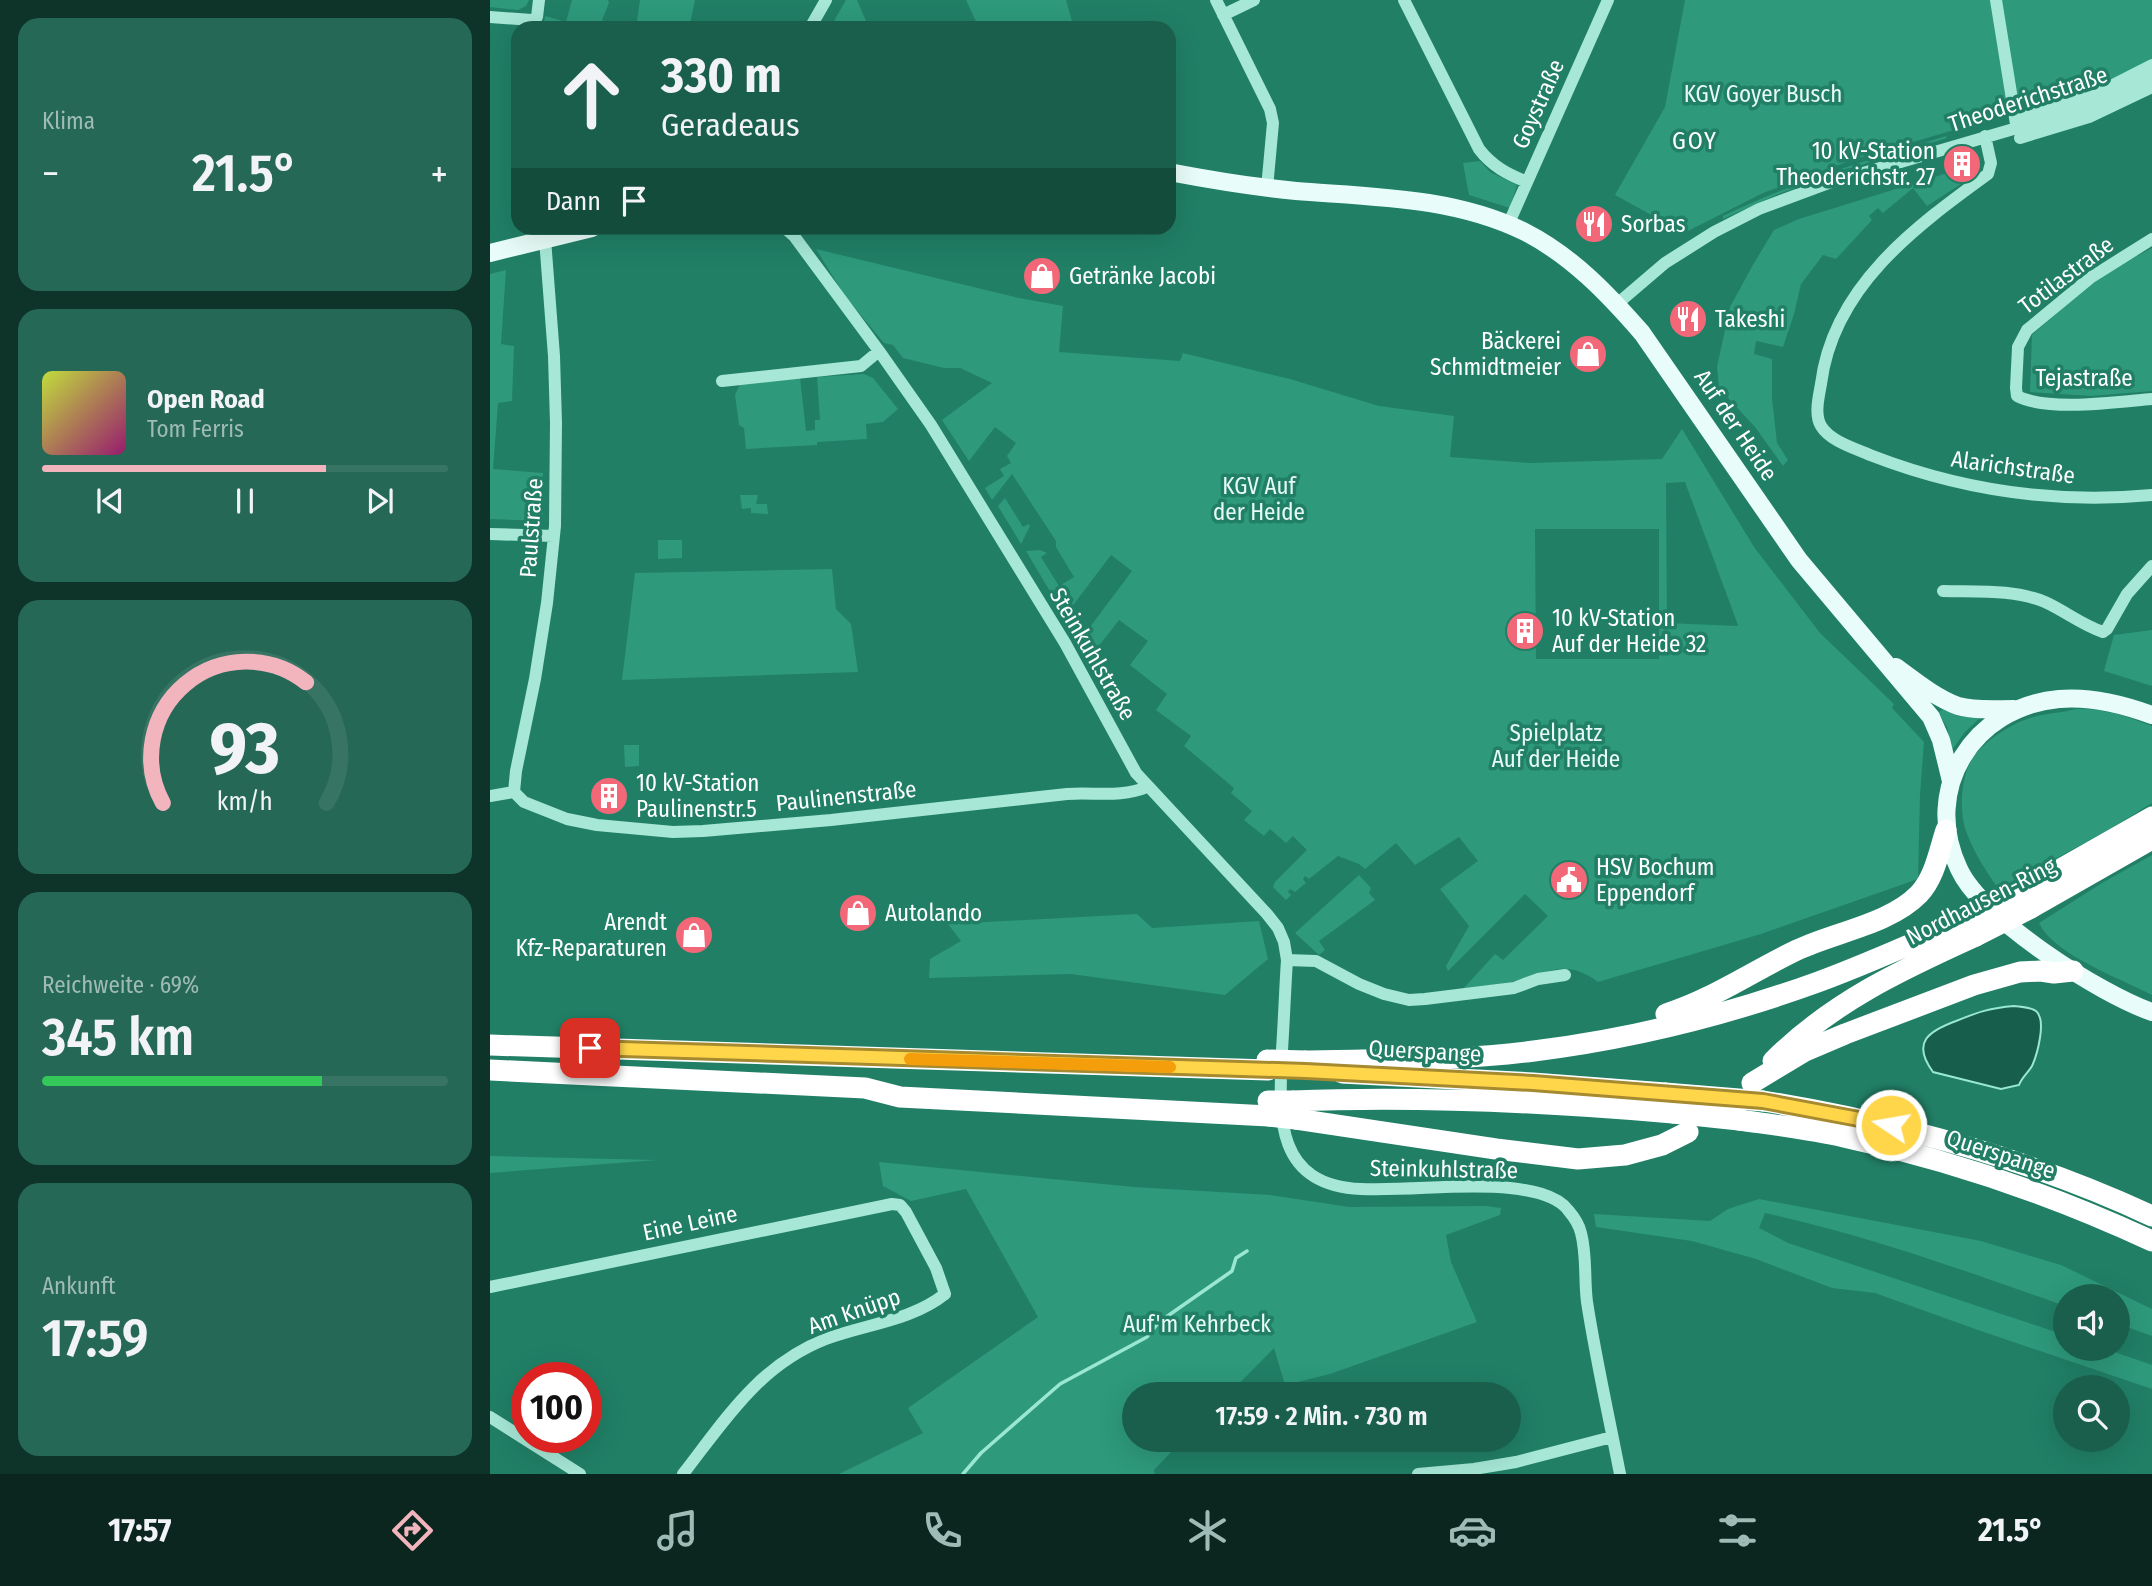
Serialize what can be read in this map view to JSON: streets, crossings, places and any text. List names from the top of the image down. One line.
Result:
{"streets":{"highway":["Nordhausen-Ring","Querspange"],"main road":["Auf der Heide"],"street":["Theoderichstraße","Goystraße","Totilastraße","Tejastraße","Alarichstraße","Paulstraße","Steinkuhlstraße","Paulinenstraße","Eine Leine","Am Knüpp"]},"crossings":[["Theoderichstraße","Auf der Heide"],["Theoderichstraße","Alarichstraße"],["Goystraße","Auf der Heide"],["Totilastraße","Tejastraße"],["Paulstraße","Paulinenstraße"],["Steinkuhlstraße","Paulinenstraße"],["Nordhausen-Ring","Querspange"],["Eine Leine","Am Knüpp"]],"districts":["GOY"],"parks":["KGV Goyer Busch","KGV Auf der Heide","Spielplatz Auf der Heide","Auf'm Kehrbeck"],"places":{"building":["10 kV-Station Theoderichstr. 27","10 kV-Station Auf der Heide 32","10 kV-Station Paulinenstr.5"],"restaurant":["Sorbas","Takeshi"],"shop":["Getränke Jacobi","Bäckerei Schmidtmeier","Autolando","Arendt Kfz-Reparaturen"],"public building":["HSV Bochum Eppendorf"]},"page":{"tile":["Klima",["Reichweite · 69%","345 km"],["Ankunft","17:59"]],"turn":["330 m","Geradeaus"],"heat":["−","21.5°","+"],"then":"Dann","song":["Open Road","Tom Ferris"],"limit":"100","trip":"17:59 · 2 Min. · 730 m","tabs":["17:57","21.5°"],"gauge":["93","km/h"]}}
